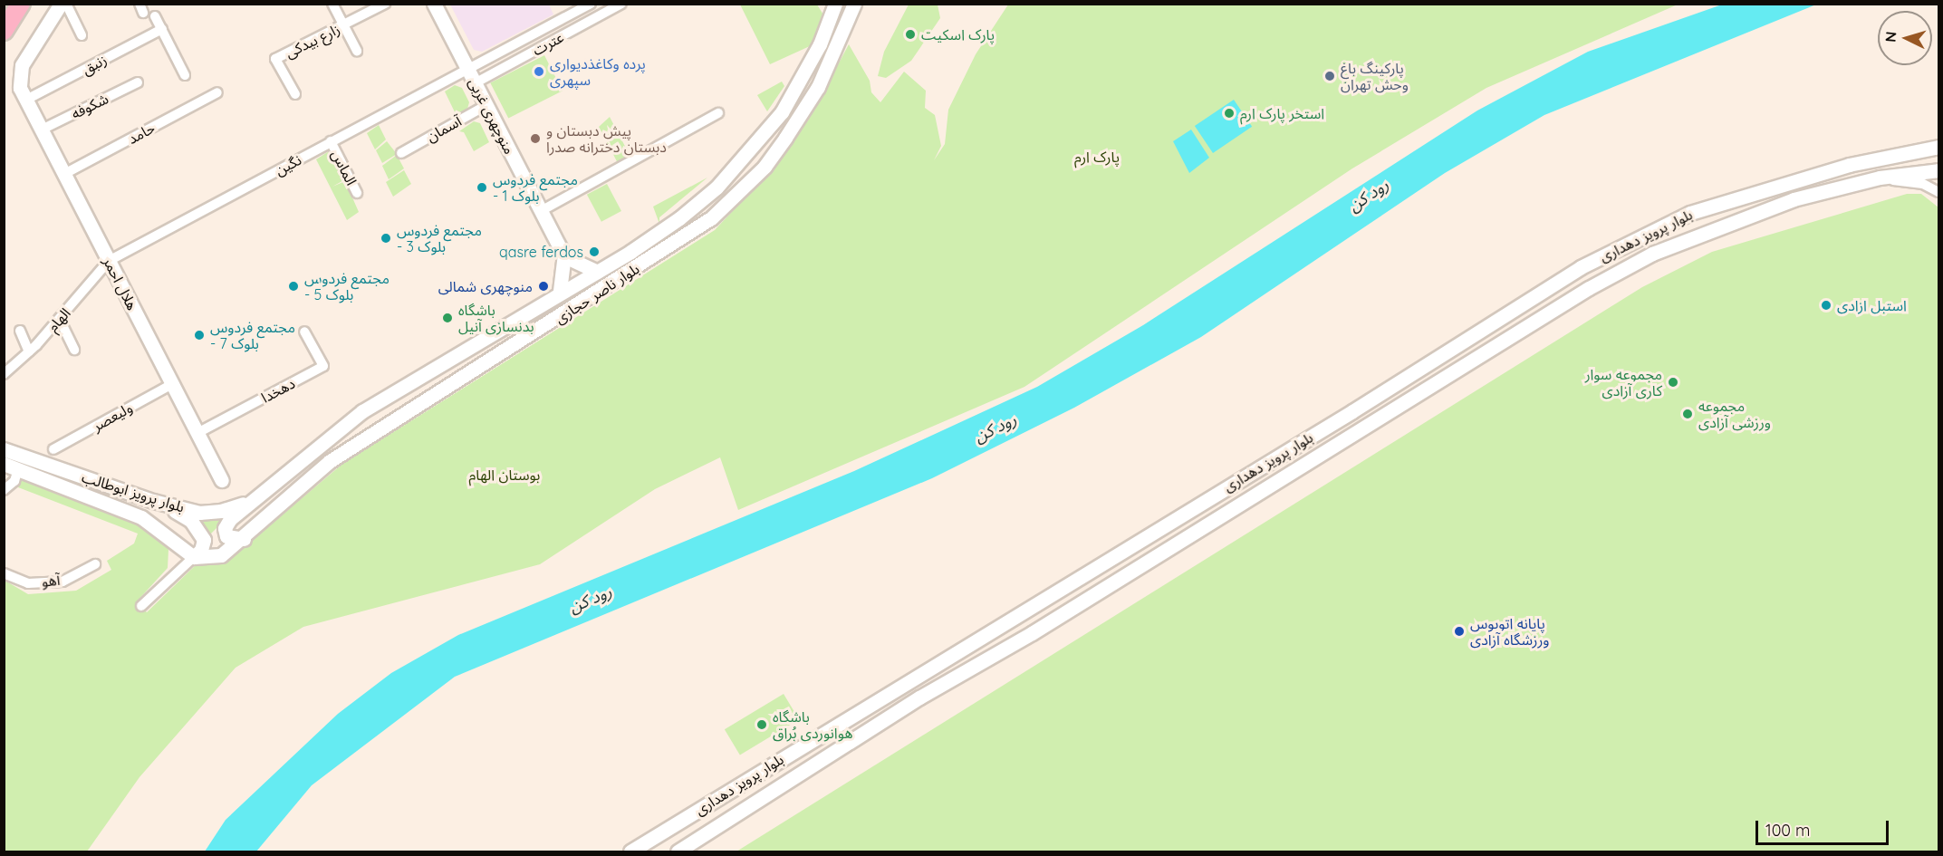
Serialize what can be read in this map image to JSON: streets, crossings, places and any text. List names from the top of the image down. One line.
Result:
{"streets":{"main road":["منوچهری غربی","بلوار پرویز دهداری","هلال احمر","بلوار ناصر حجازی","بلوار پرویز ابوطالب"],"street":["زارع بیدکی","عترت","زنبق","شکوفه","آسمان","حامد","نگین","الماس","الهام","دهخدا","ولیعصر","آهو"]},"crossings":[["عترت","منوچهری غربی"],["زنبق","هلال احمر"],["شکوفه","هلال احمر"],["منوچهری غربی","آسمان"],["منوچهری غربی","نگین"],["حامد","هلال احمر"],["نگین","الماس"],["نگین","هلال احمر"],["نگین","الهام"],["هلال احمر","الهام"],["هلال احمر","دهخدا"],["هلال احمر","ولیعصر"],["بلوار ناصر حجازی","بلوار پرویز ابوطالب"]],"water":["رود کن"],"parks":["پارک ارم","بوستان الهام"],"places":["پارک اسکیت","پرده وکاغذدیواری سپهری","پارکینگ باغ وحش تهران","استخر پارک ارم","پیش دبستان و دبستان دخترانه صدرا","مجتمع فردوس - بلوک 1","مجتمع فردوس - بلوک 3","qasre ferdos","مجتمع فردوس - بلوک 5","منوچهری شمالی","استبل ازادی","باشگاه بدنسازی آنیل","مجتمع فردوس - بلوک 7","مجموعه سوار کاری آزادی","مجموعه ورزشی آزادی","پایانه اتوبوس ورزشگاه آزادی","باشگاه هوانوردی بُراق"],"scale_bar":"100 m","north":"left"}
